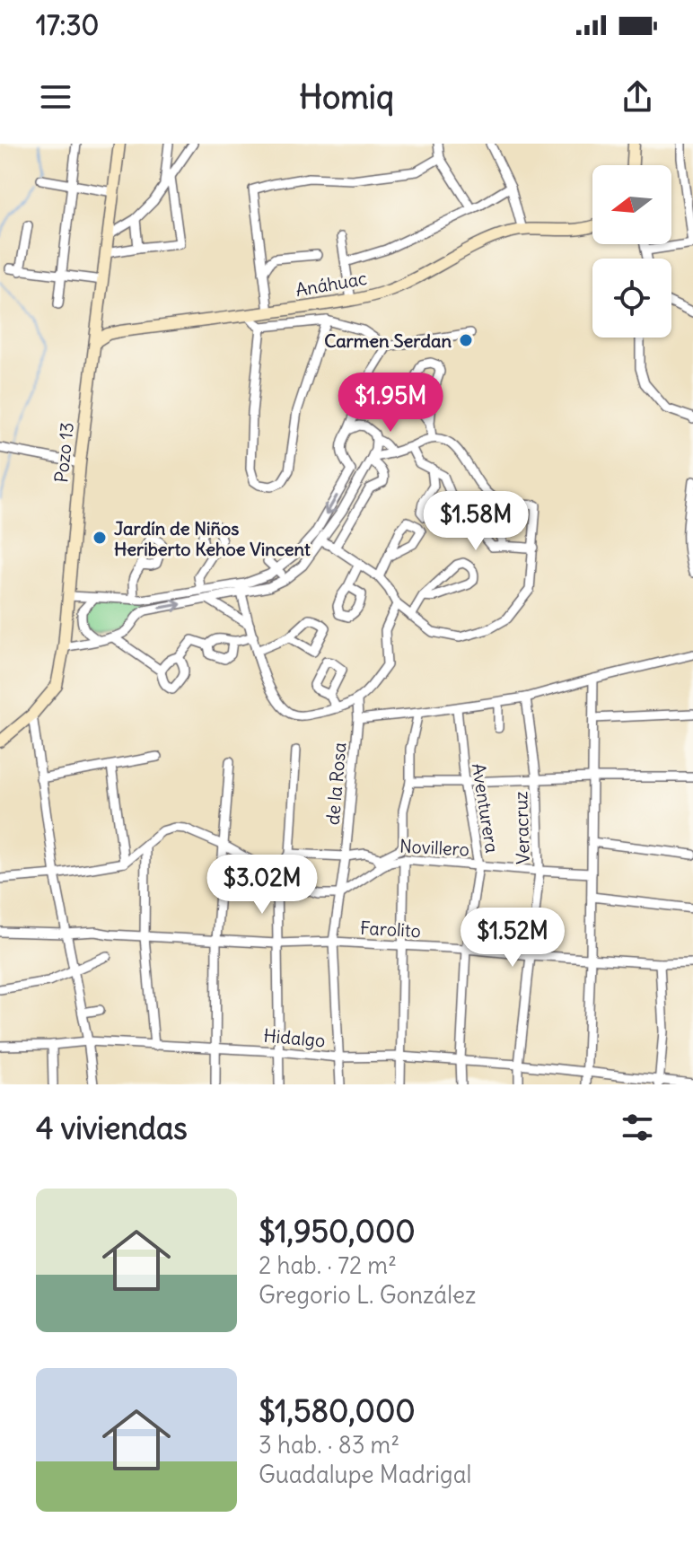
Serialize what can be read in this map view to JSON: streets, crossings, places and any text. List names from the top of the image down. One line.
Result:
{"streets":{"main road":["Anáhuac","Pozo 13"],"street":["de la Rosa","Aventurera","Veracruz","Novillero","Farolito","Hidalgo"]},"crossings":[["Anáhuac","Pozo 13"],["de la Rosa","Novillero"],["de la Rosa","Farolito"],["de la Rosa","Hidalgo"],["Aventurera","Novillero"],["Aventurera","Farolito"],["Aventurera","Hidalgo"],["Veracruz","Novillero"],["Veracruz","Farolito"],["Veracruz","Hidalgo"]],"places":["Carmen Serdan","Jardín de Niños Heriberto Kehoe Vincent"],"north":"left","page":{"status":"17:30","header":"Homiq","price":["$1.95M","$1.58M","$3.02M","$1.52M"],"heading":"4 viviendas","list":[{"name":"$1,950,000","note":"2 hab. · 72 m² · Gregorio L. González"},{"name":"$1,580,000","note":"3 hab. · 83 m² · Guadalupe Madrigal"}]}}
